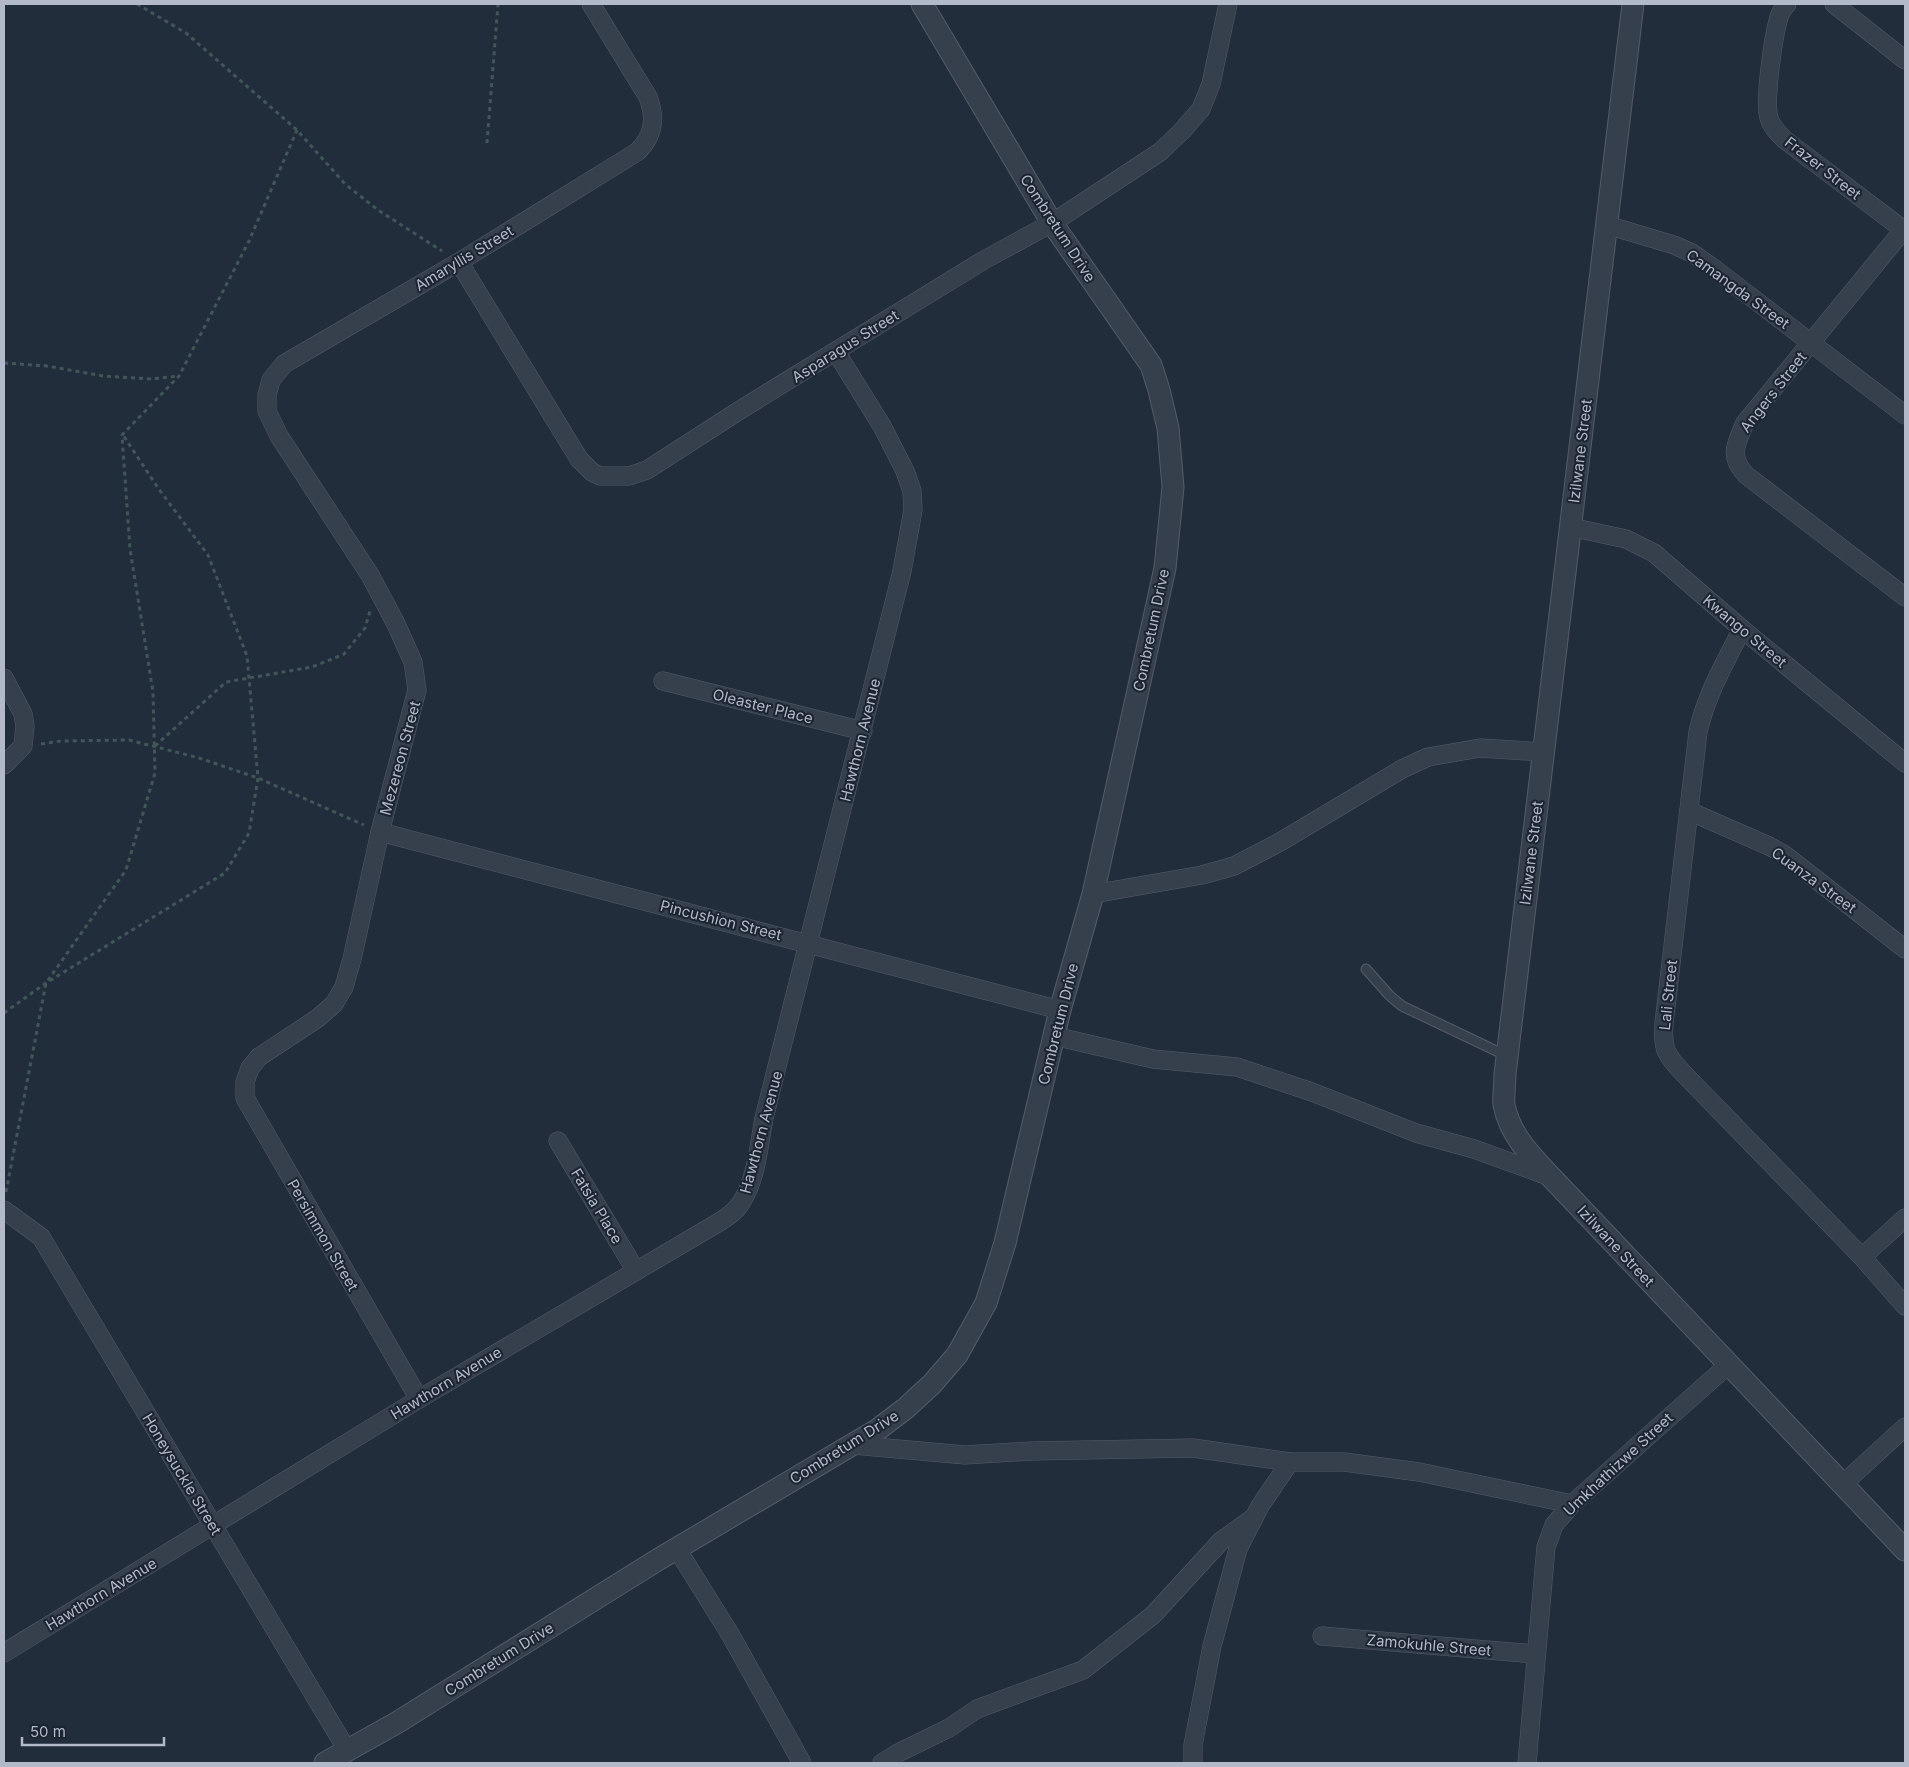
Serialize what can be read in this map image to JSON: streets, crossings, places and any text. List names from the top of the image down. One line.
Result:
{"streets":{"street":["Frazer Street","Combretum Drive","Amaryllis Street","Camangda Street","Asparagus Street","Angers Street","Izilwane Street","Kwango Street","Oleaster Place","Hawthorn Avenue","Mezereon Street","Cuanza Street","Pincushion Street","Lali Street","Fatsia Place","Persimmon Street","Umkhathizwe Street","Honeysuckle Street","Zamokuhle Street"]},"crossings":[["Frazer Street","Angers Street"],["Combretum Drive","Asparagus Street"],["Combretum Drive","Pincushion Street"],["Combretum Drive","Honeysuckle Street"],["Amaryllis Street","Asparagus Street"],["Amaryllis Street","Mezereon Street"],["Camangda Street","Angers Street"],["Camangda Street","Izilwane Street"],["Asparagus Street","Hawthorn Avenue"],["Izilwane Street","Kwango Street"],["Izilwane Street","Umkhathizwe Street"],["Kwango Street","Lali Street"],["Oleaster Place","Hawthorn Avenue"],["Hawthorn Avenue","Pincushion Street"],["Hawthorn Avenue","Fatsia Place"],["Hawthorn Avenue","Persimmon Street"],["Hawthorn Avenue","Honeysuckle Street"],["Mezereon Street","Pincushion Street"],["Mezereon Street","Persimmon Street"],["Cuanza Street","Lali Street"],["Umkhathizwe Street","Zamokuhle Street"]],"scale_bar":"50 m"}
